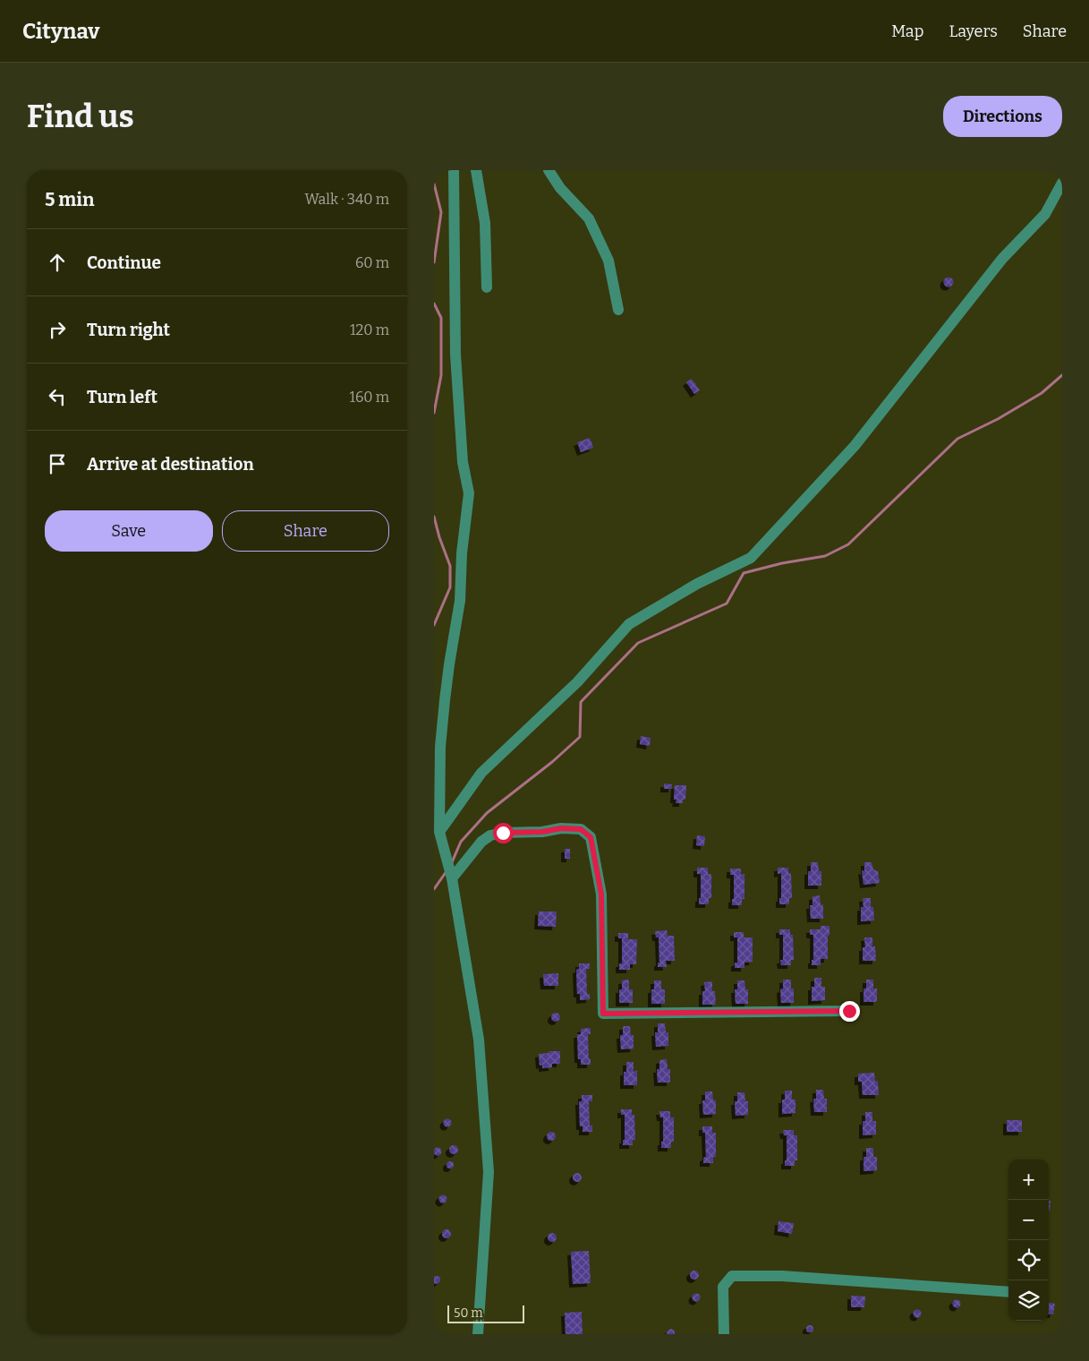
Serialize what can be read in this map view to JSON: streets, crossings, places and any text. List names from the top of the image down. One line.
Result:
{"scale_bar":"50 m","page":{"header":"Citynav","nav":["Map","Layers","Share"],"buttons":["Directions",["Save","Share"]],"title":"Find us","heading":["5 min","Walk · 340 m"],"list":[["Continue","60 m"],["Turn right","120 m"],["Turn left","160 m"],"Arrive at destination"],"map_buttons":["+","−"],"scale":"50 m"}}
